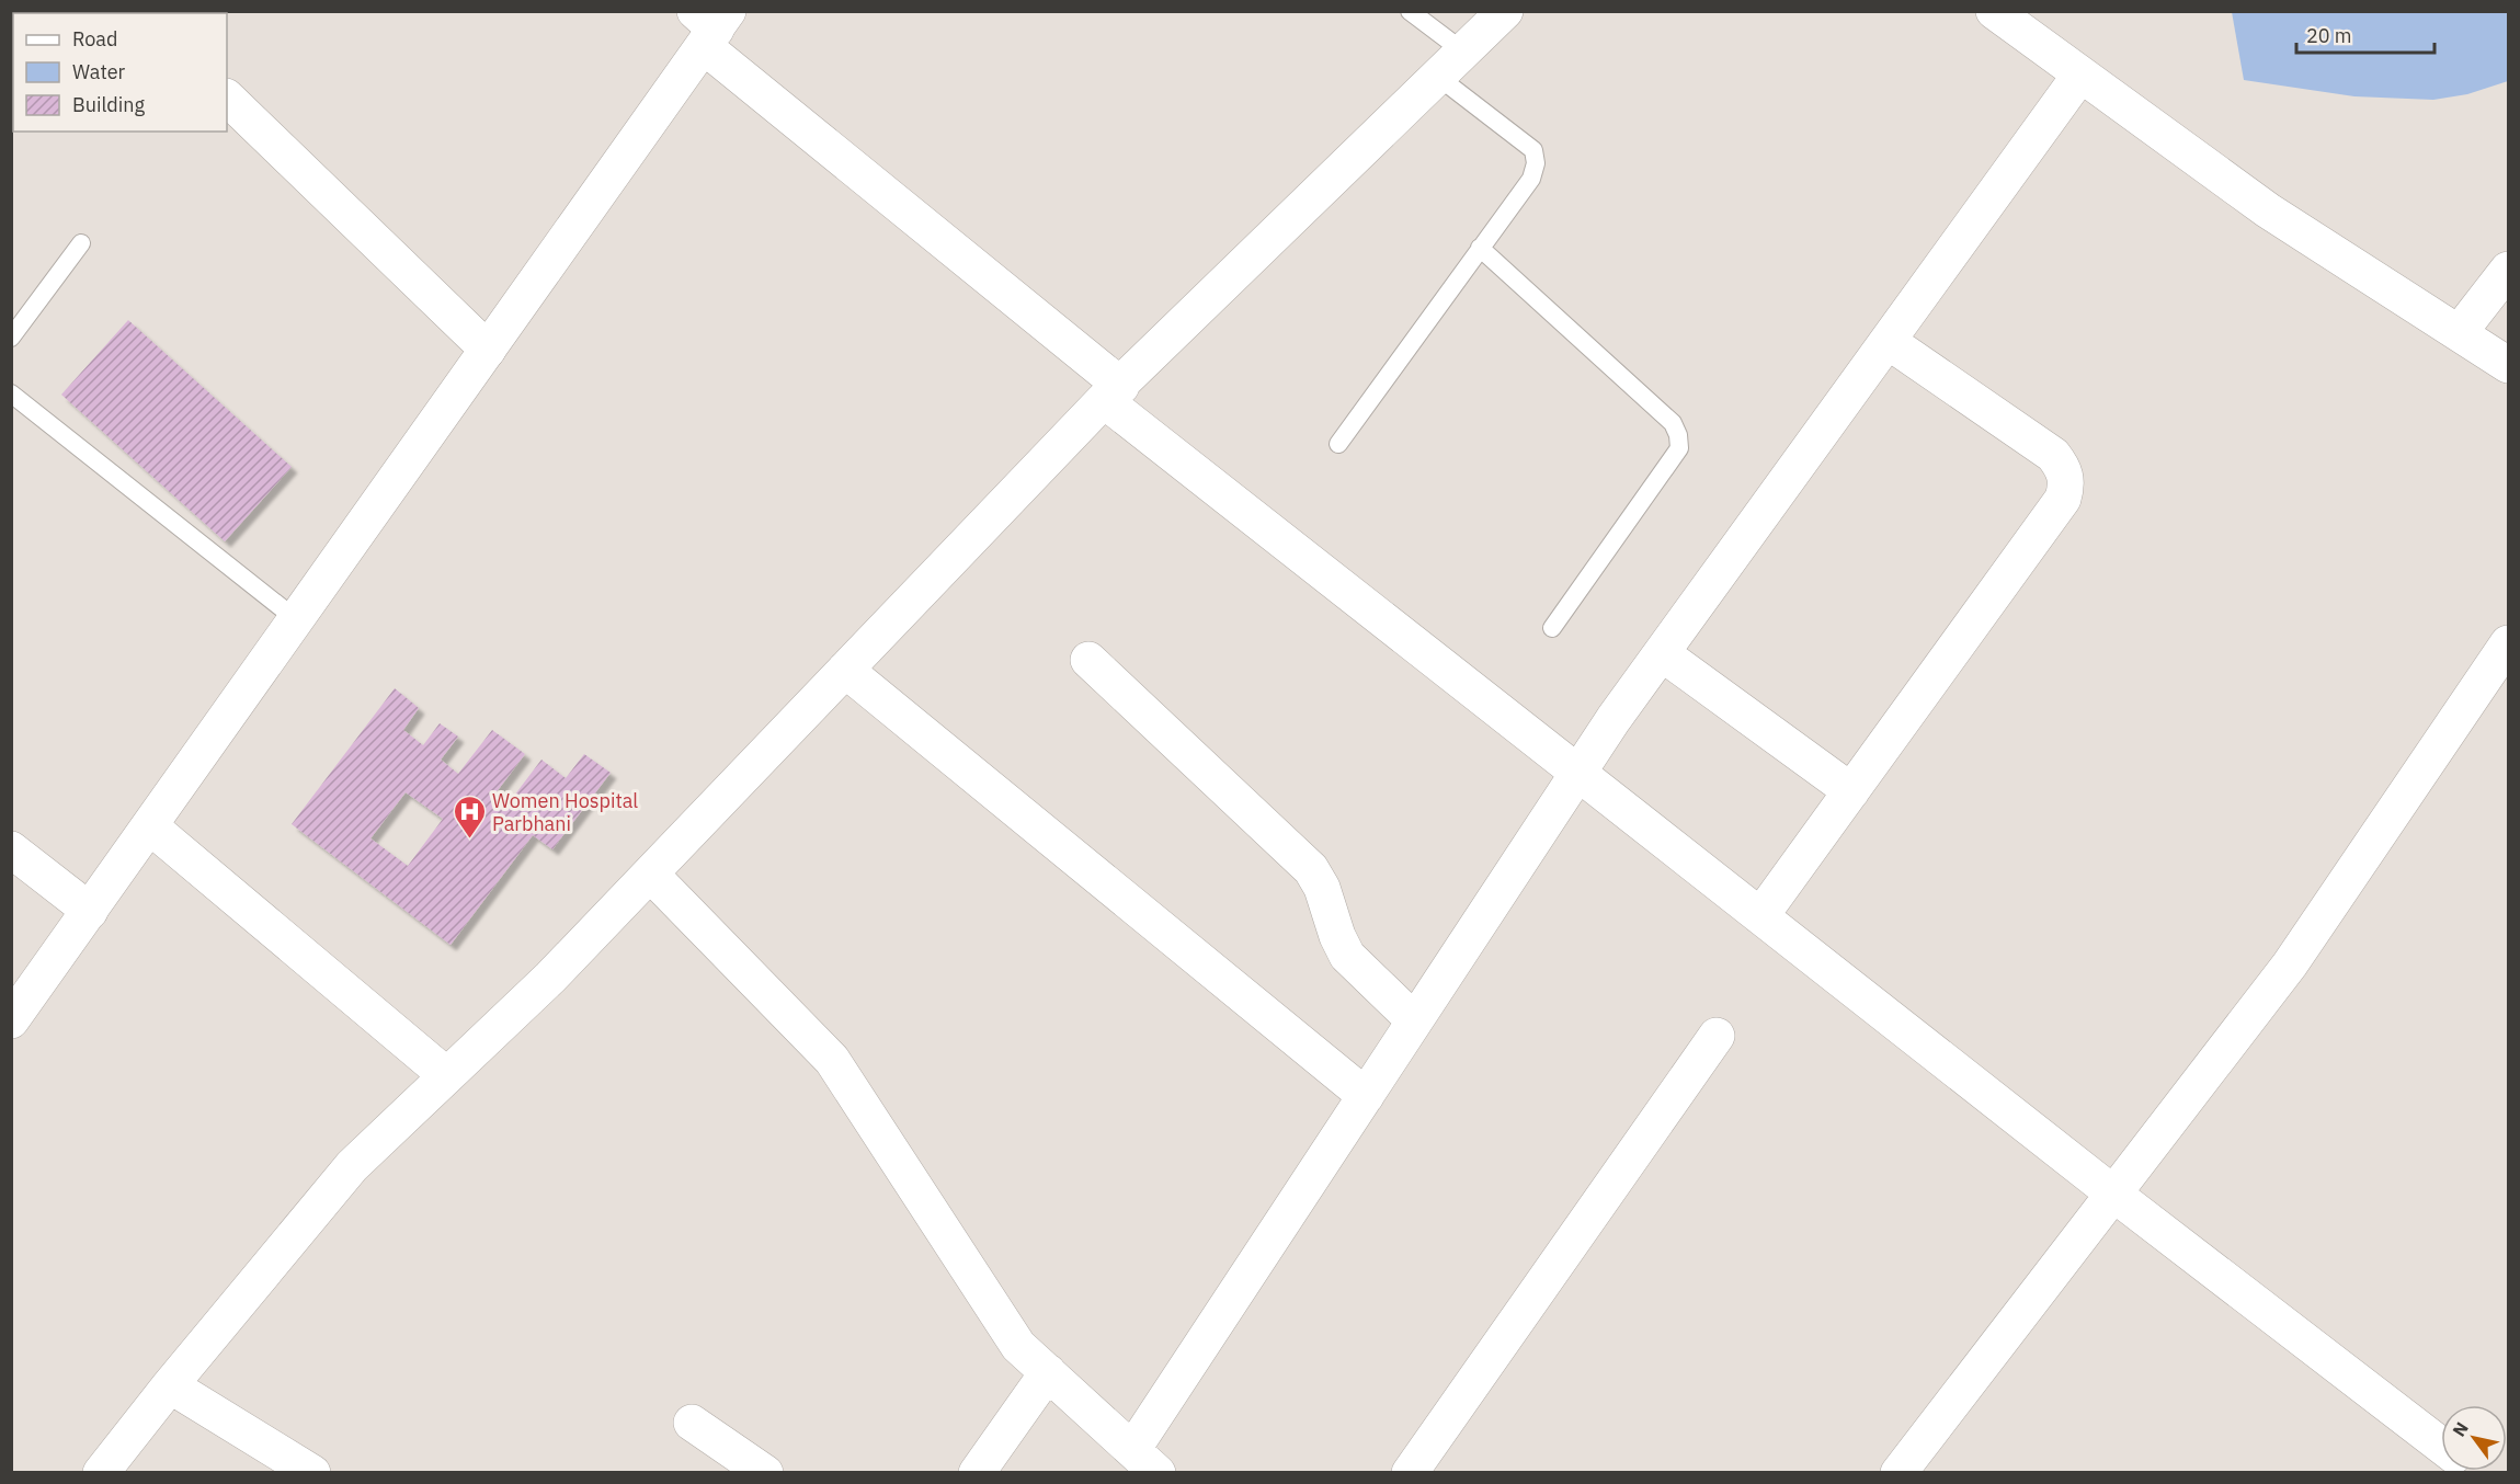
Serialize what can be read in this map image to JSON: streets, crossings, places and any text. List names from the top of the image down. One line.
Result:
{"places":{"hospital":["Women Hospital Parbhani"]},"legend":["Road","Water","Building"],"scale_bar":"20 m","north":"top left"}
